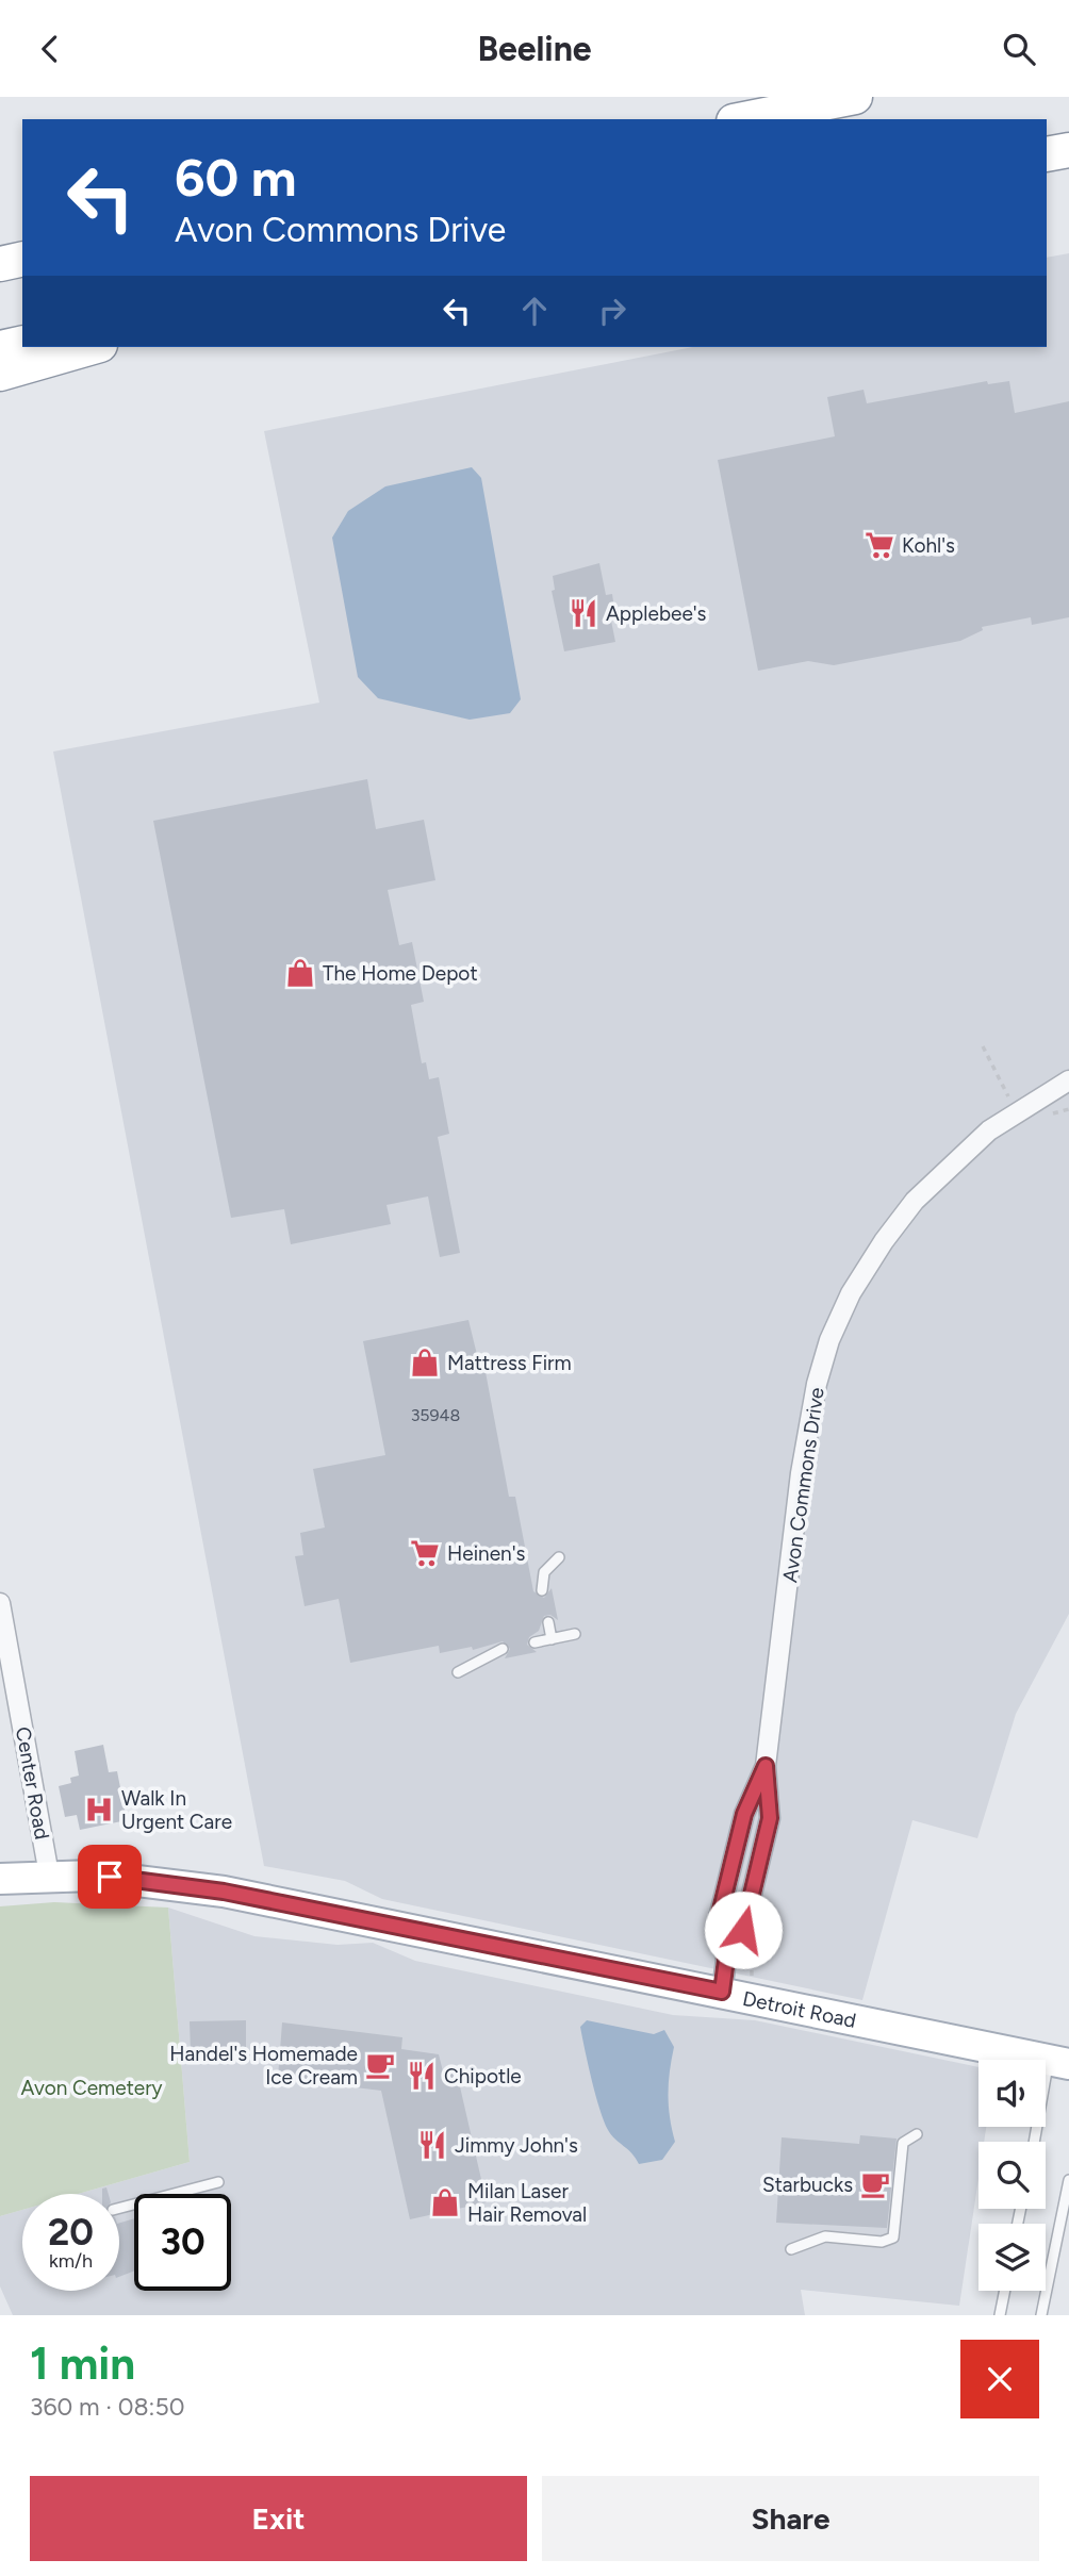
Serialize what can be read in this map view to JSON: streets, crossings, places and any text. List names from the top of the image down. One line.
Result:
{"streets":{"main road":["Detroit Road"],"street":["Avon Commons Drive","Center Road"]},"crossings":[["Avon Commons Drive","Detroit Road"],["Center Road","Detroit Road"]],"parks":["Avon Cemetery"],"places":{"supermarket":["Kohl's","Heinen's"],"restaurant":["Applebee's","Chipotle","Jimmy John's"],"shop":["The Home Depot","Mattress Firm","Milan Laser Hair Removal"],"hospital":["Walk In Urgent Care"],"cafe":["Handel's Homemade Ice Cream","Starbucks"]},"house_numbers":["35948"],"page":{"header":"Beeline","turn":["60 m","Avon Commons Drive"],"speed":"20 km/h","limit":"30","heading":["1 min","360 m · 08:50"],"buttons":["Exit","Share"]}}
